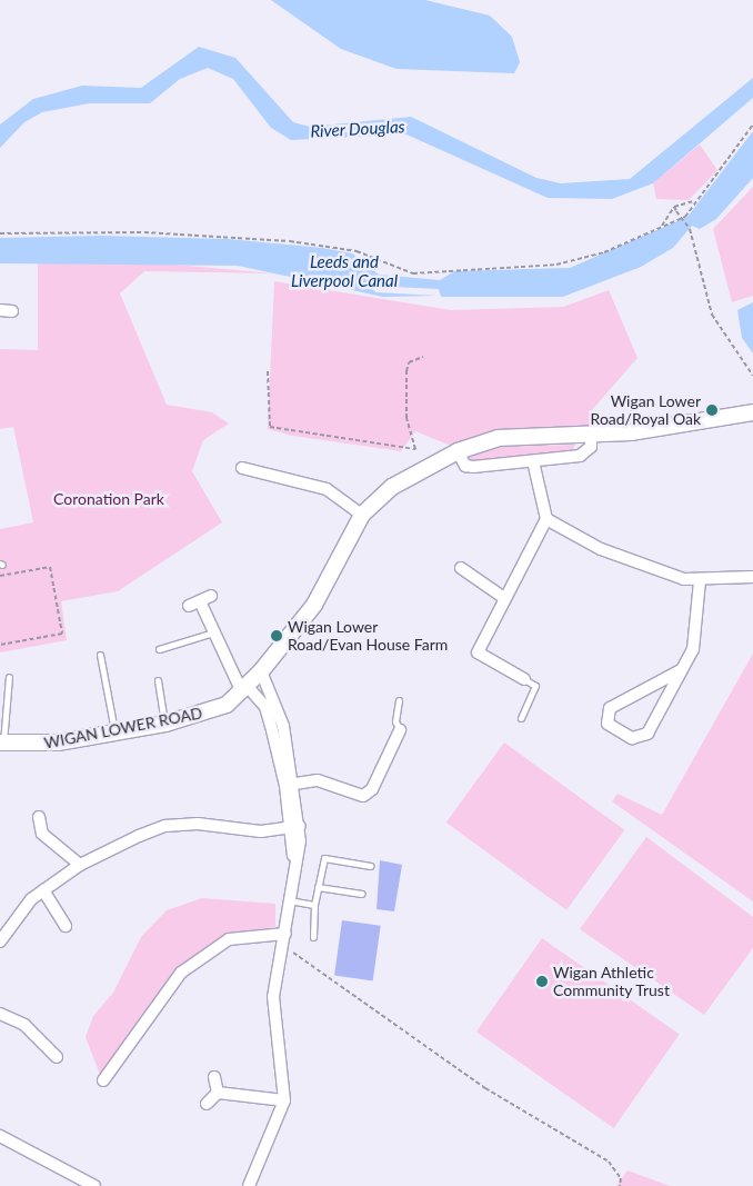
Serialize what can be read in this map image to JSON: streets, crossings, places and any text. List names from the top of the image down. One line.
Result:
{"streets":{"main road":["WIGAN LOWER ROAD"]},"water":["River Douglas","Leeds and Liverpool Canal"],"parks":["Coronation Park"],"places":["Wigan Lower Road/Royal Oak","Wigan Lower Road/Evan House Farm","Wigan Athletic Community Trust"]}
